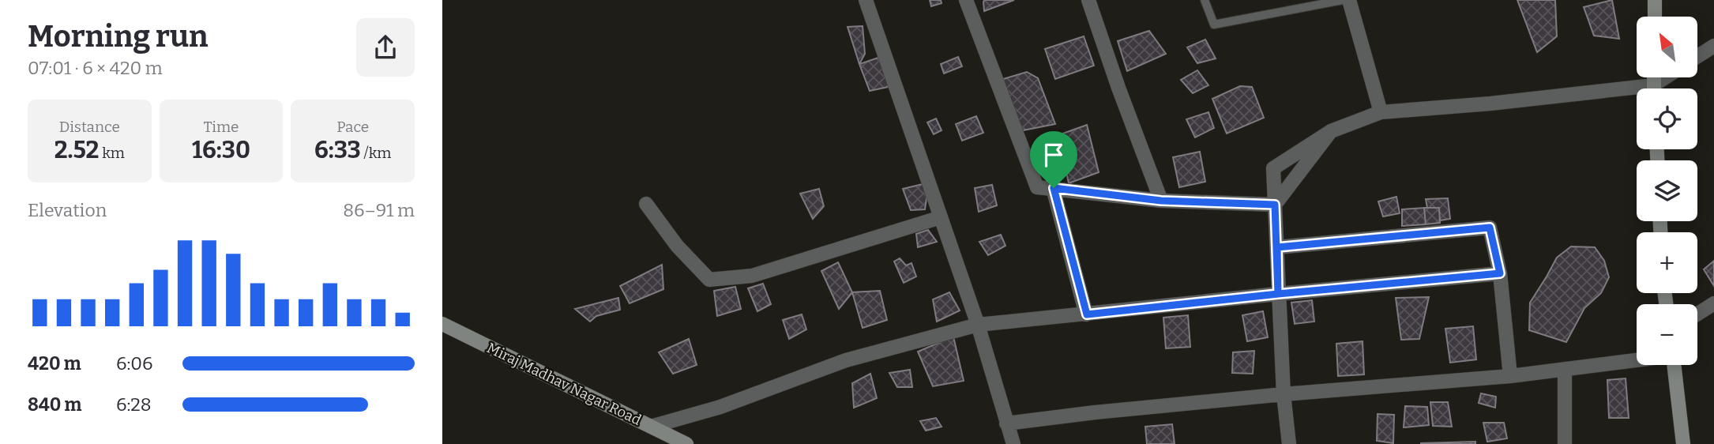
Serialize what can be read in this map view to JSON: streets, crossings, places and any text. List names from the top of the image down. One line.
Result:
{"streets":{"street":["Miraj Madhav Nagar Road"]},"north":"top left","page":{"heading":["Morning run","07:01 · 6 × 420 m"],"map_buttons":["+","−"],"stats":[["Distance","2.52 km"],["Time","16:30"],["Pace","6:33 /km"]],"chart":["Elevation","86–91 m"],"list":[{"name":"420 m","note":"6:06"},{"name":"840 m","note":"6:28"}]}}
